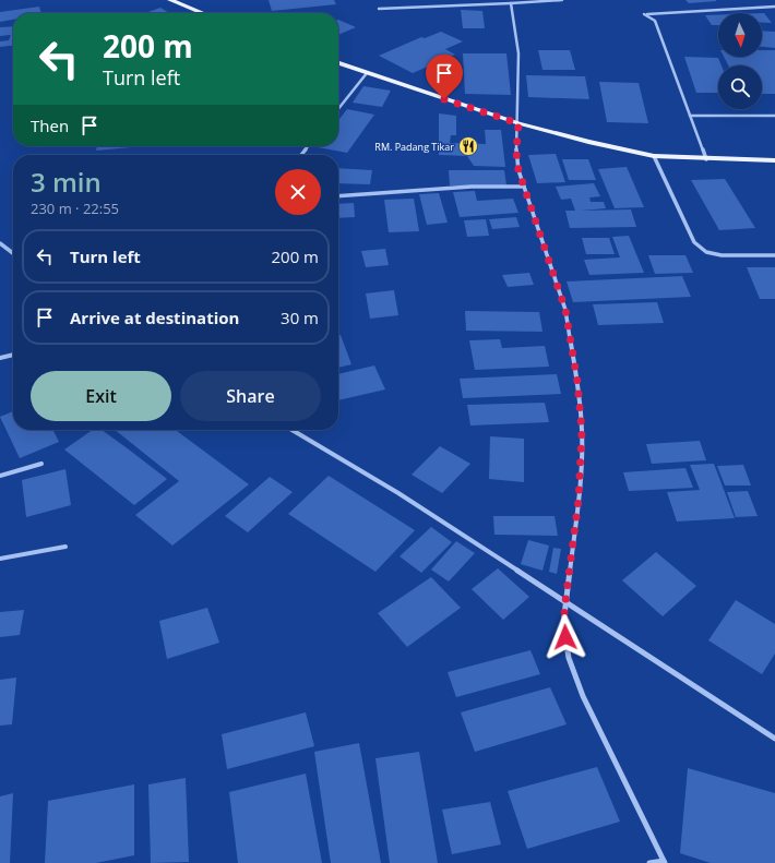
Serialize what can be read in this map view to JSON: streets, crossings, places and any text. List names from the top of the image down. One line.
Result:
{"places":{"restaurant":["RM. Padang Tikar"]},"north":"bottom","page":{"turn":["200 m","Turn left"],"then":"Then","heading":["3 min","230 m · 22:55"],"list":[{"name":"Turn left","value":"200 m"},{"name":"Arrive at destination","value":"30 m"}],"buttons":["Exit","Share"]}}
